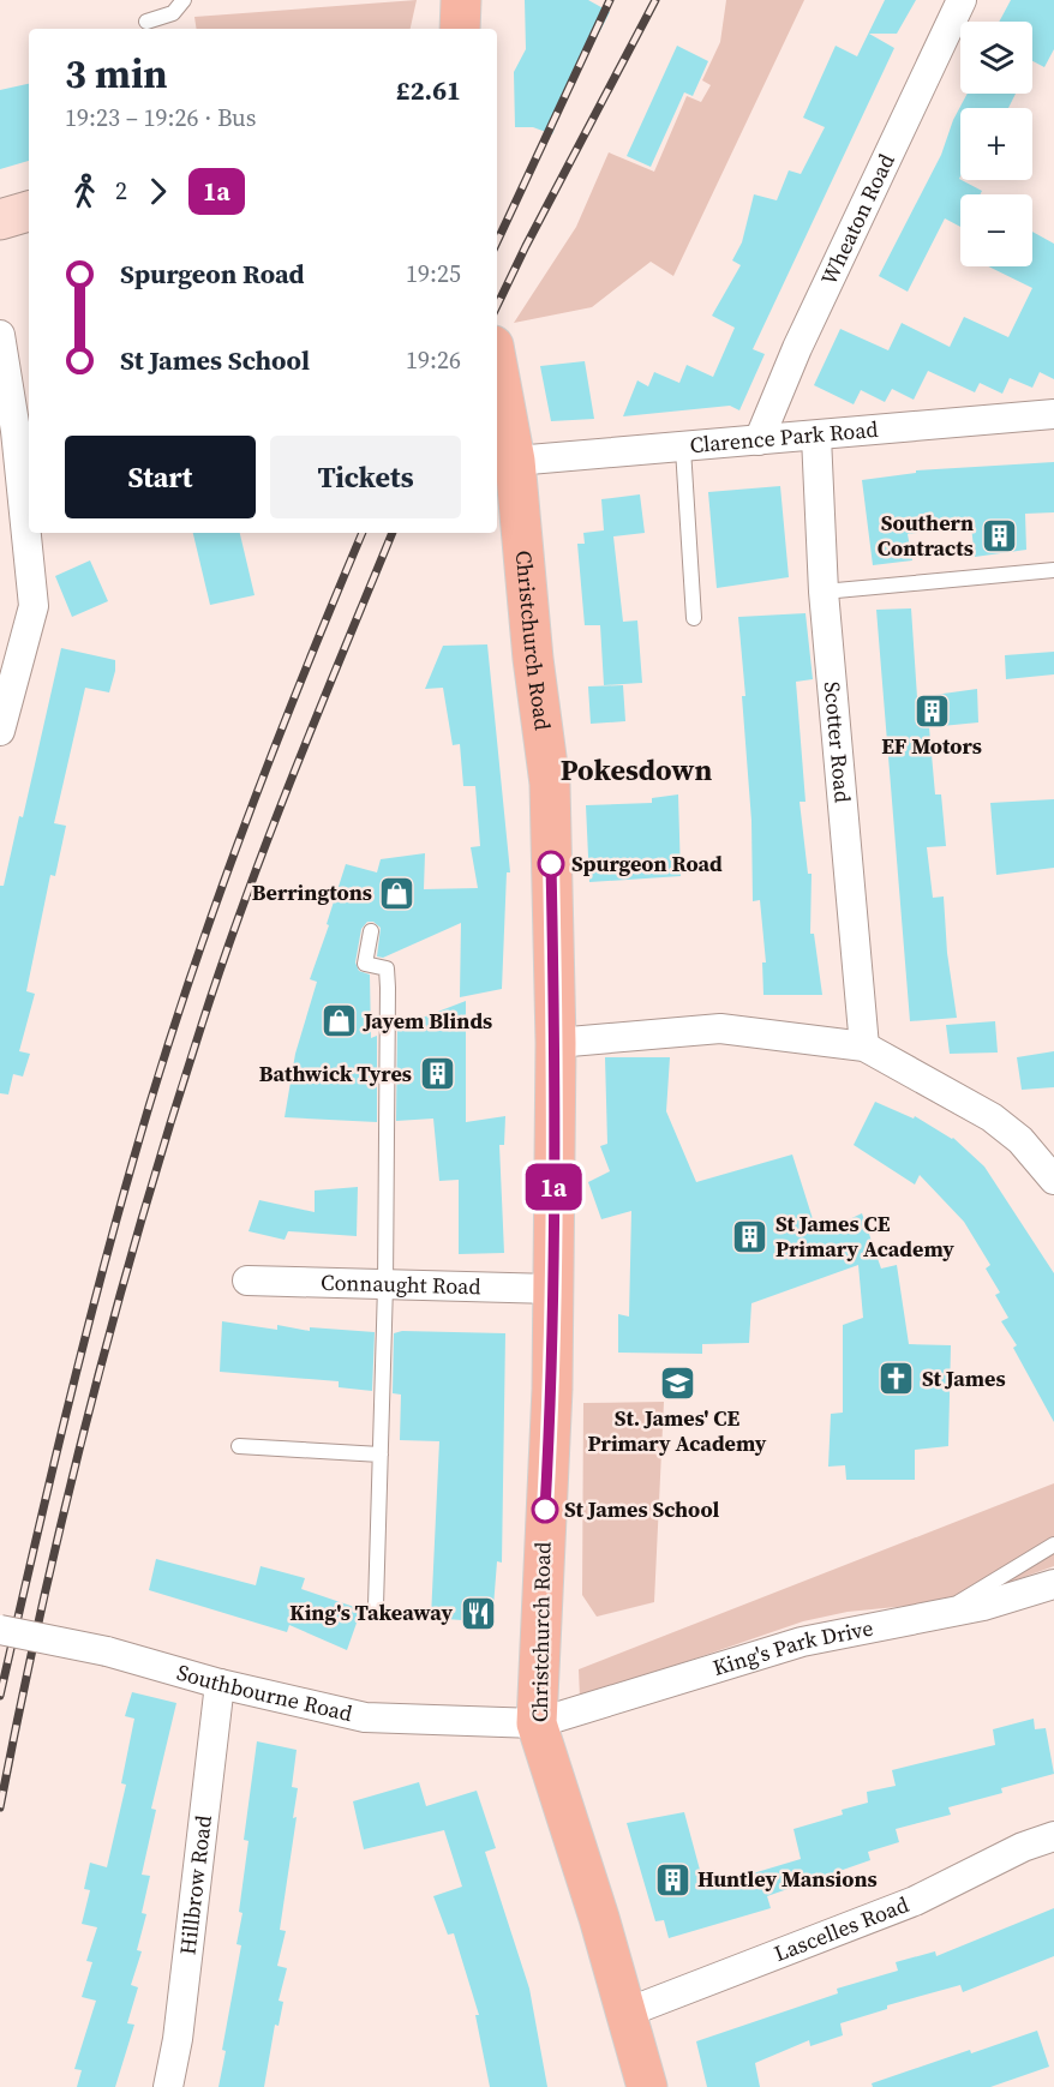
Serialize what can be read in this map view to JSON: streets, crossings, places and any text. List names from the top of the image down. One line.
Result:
{"streets":{"main road":["Christchurch Road"],"street":["Wheaton Road","Clarence Park Road","Scotter Road","Connaught Road","King's Park Drive","Southbourne Road","Hillbrow Road","Lascelles Road"]},"crossings":[["Wheaton Road","Clarence Park Road"],["Clarence Park Road","Christchurch Road"],["Clarence Park Road","Scotter Road"],["Christchurch Road","Connaught Road"],["Christchurch Road","King's Park Drive"],["Christchurch Road","Southbourne Road"],["Christchurch Road","Lascelles Road"],["King's Park Drive","Southbourne Road"],["Southbourne Road","Hillbrow Road"]],"districts":["Pokesdown"],"places":{"building":["Southern Contracts","EF Motors","Bathwick Tyres","St James CE Primary Academy","Huntley Mansions"],"other":["Spurgeon Road","St James School"],"shop":["Berringtons","Jayem Blinds"],"church":["St James"],"school or university":["St. James' CE Primary Academy"],"restaurant":["King's Takeaway"]},"lines":["bus line 1a"],"page":{"on_map":"1a","map_buttons":["+","−"],"heading":["3 min","19:23 – 19:26 · Bus","£2.61"],"legs":["2","1a"],"list":[{"name":"Spurgeon Road","value":"19:25"},{"name":"St James School","value":"19:26"}],"buttons":["Start","Tickets"]}}
